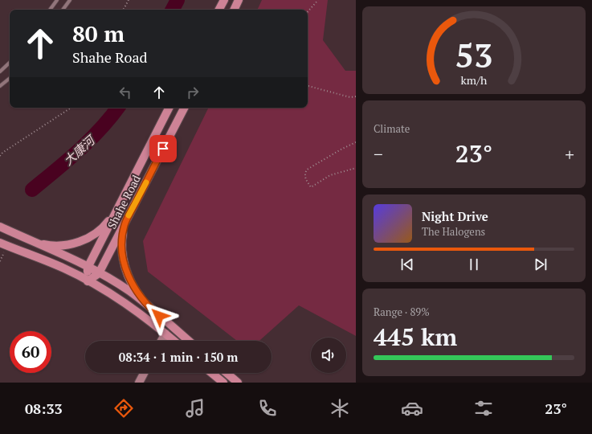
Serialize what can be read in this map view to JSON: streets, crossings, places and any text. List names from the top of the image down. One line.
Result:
{"streets":{"main road":["Shahe Road"]},"water":["大康河"],"page":{"turn":["80 m","Shahe Road"],"tile":["Climate",["Range · 89%","445 km"]],"heat":["−","23°","+"],"song":["Night Drive","The Halogens"],"limit":"60","trip":"08:34 · 1 min · 150 m","tabs":["08:33","23°"],"gauge":["53","km/h"]}}
